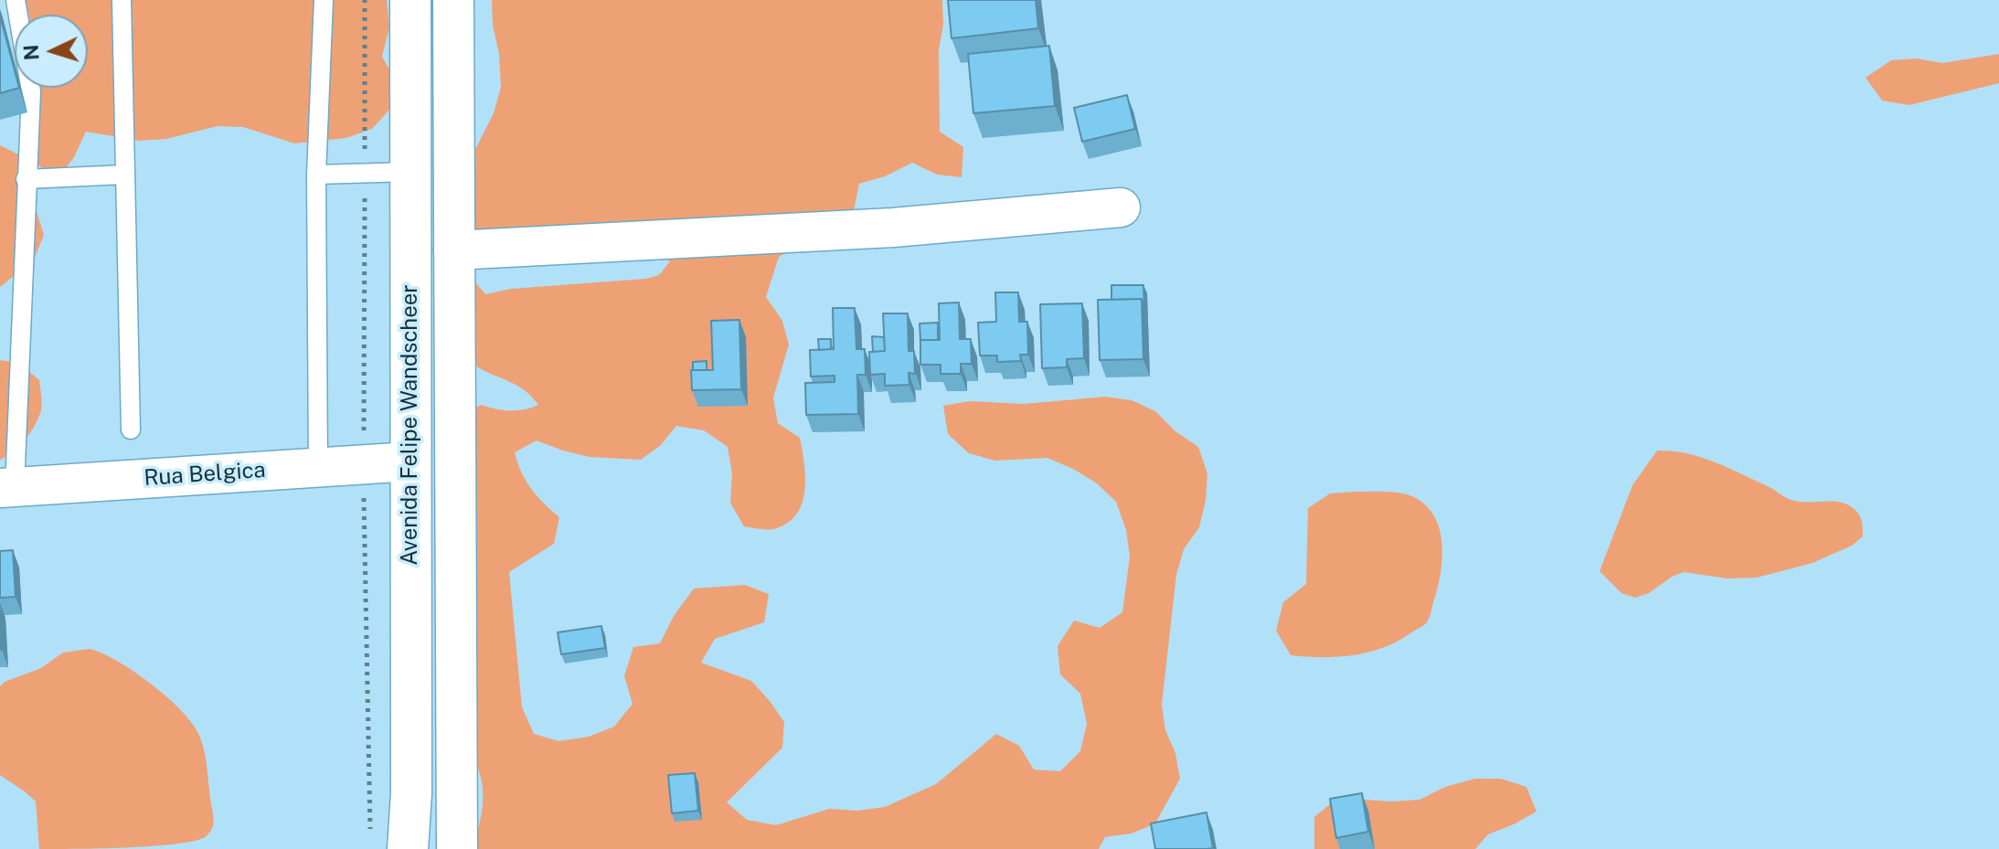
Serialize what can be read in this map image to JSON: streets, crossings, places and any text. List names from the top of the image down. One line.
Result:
{"streets":{"main road":["Avenida Felipe Wandscheer"],"street":["Rua Belgica"]},"crossings":[["Avenida Felipe Wandscheer","Rua Belgica"]],"north":"left"}
